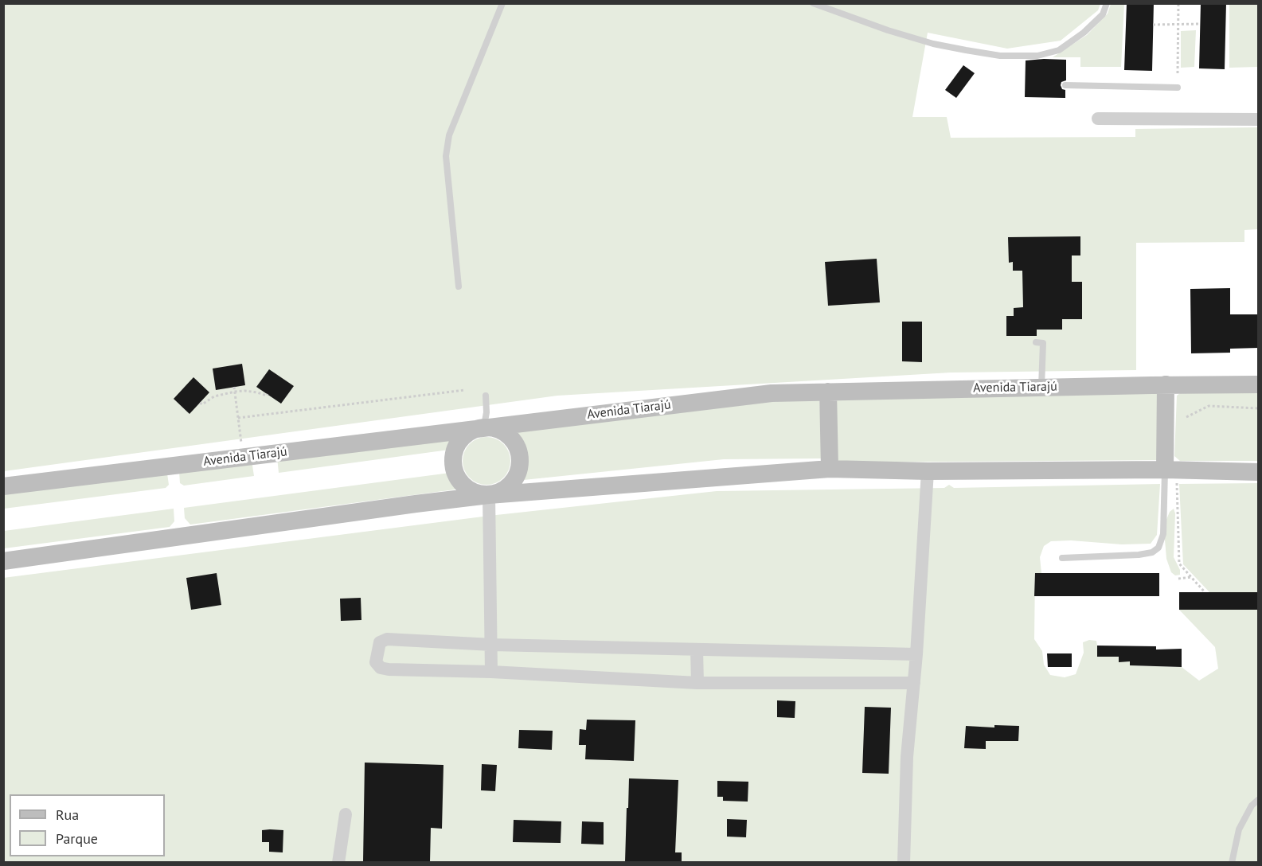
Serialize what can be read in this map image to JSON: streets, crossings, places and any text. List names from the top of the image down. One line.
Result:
{"streets":{"main road":["Avenida Tiarajú"]},"legend":["Rua","Parque"]}
